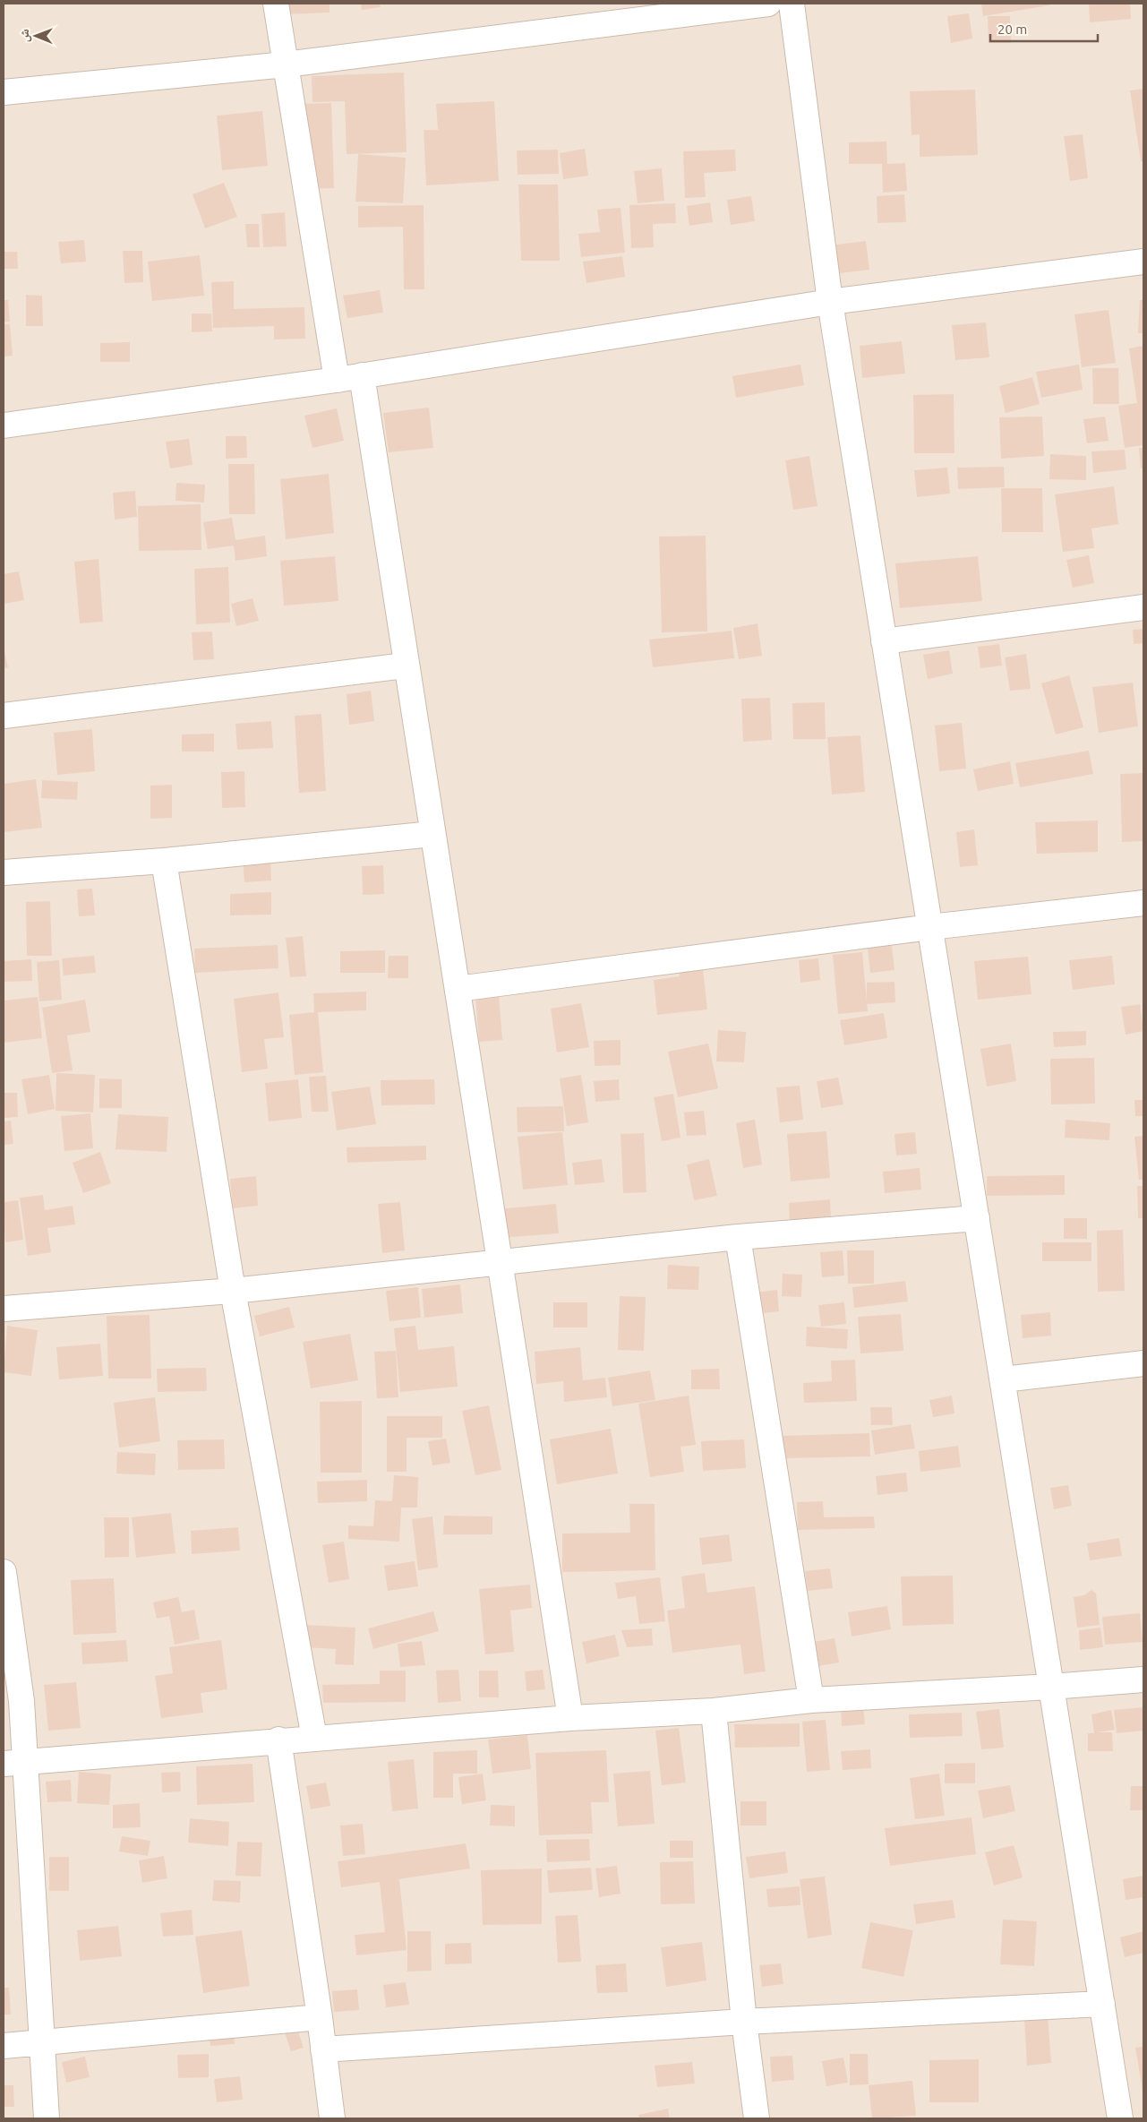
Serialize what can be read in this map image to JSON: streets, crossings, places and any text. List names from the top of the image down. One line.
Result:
{"scale_bar":"20 m","north":"left"}
